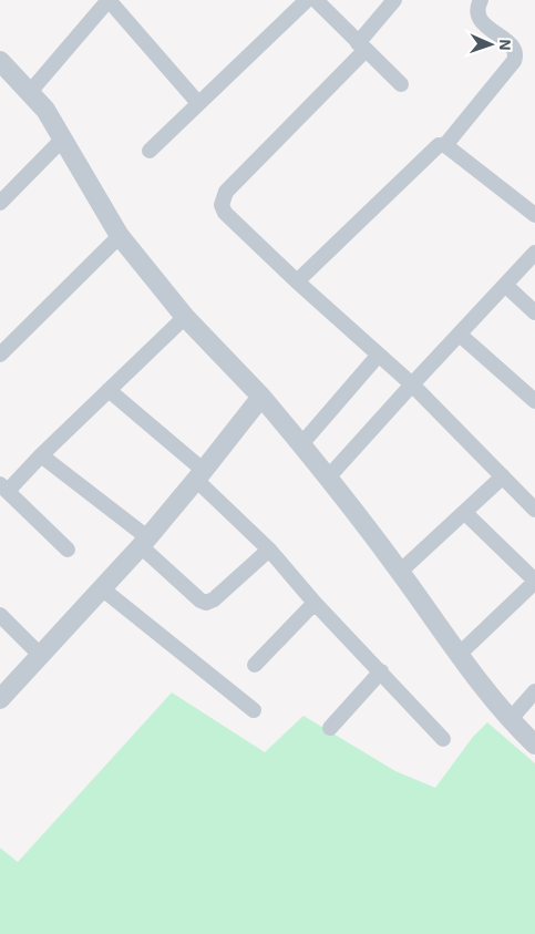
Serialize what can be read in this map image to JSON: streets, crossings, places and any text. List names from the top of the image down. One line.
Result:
{"north":"right"}
